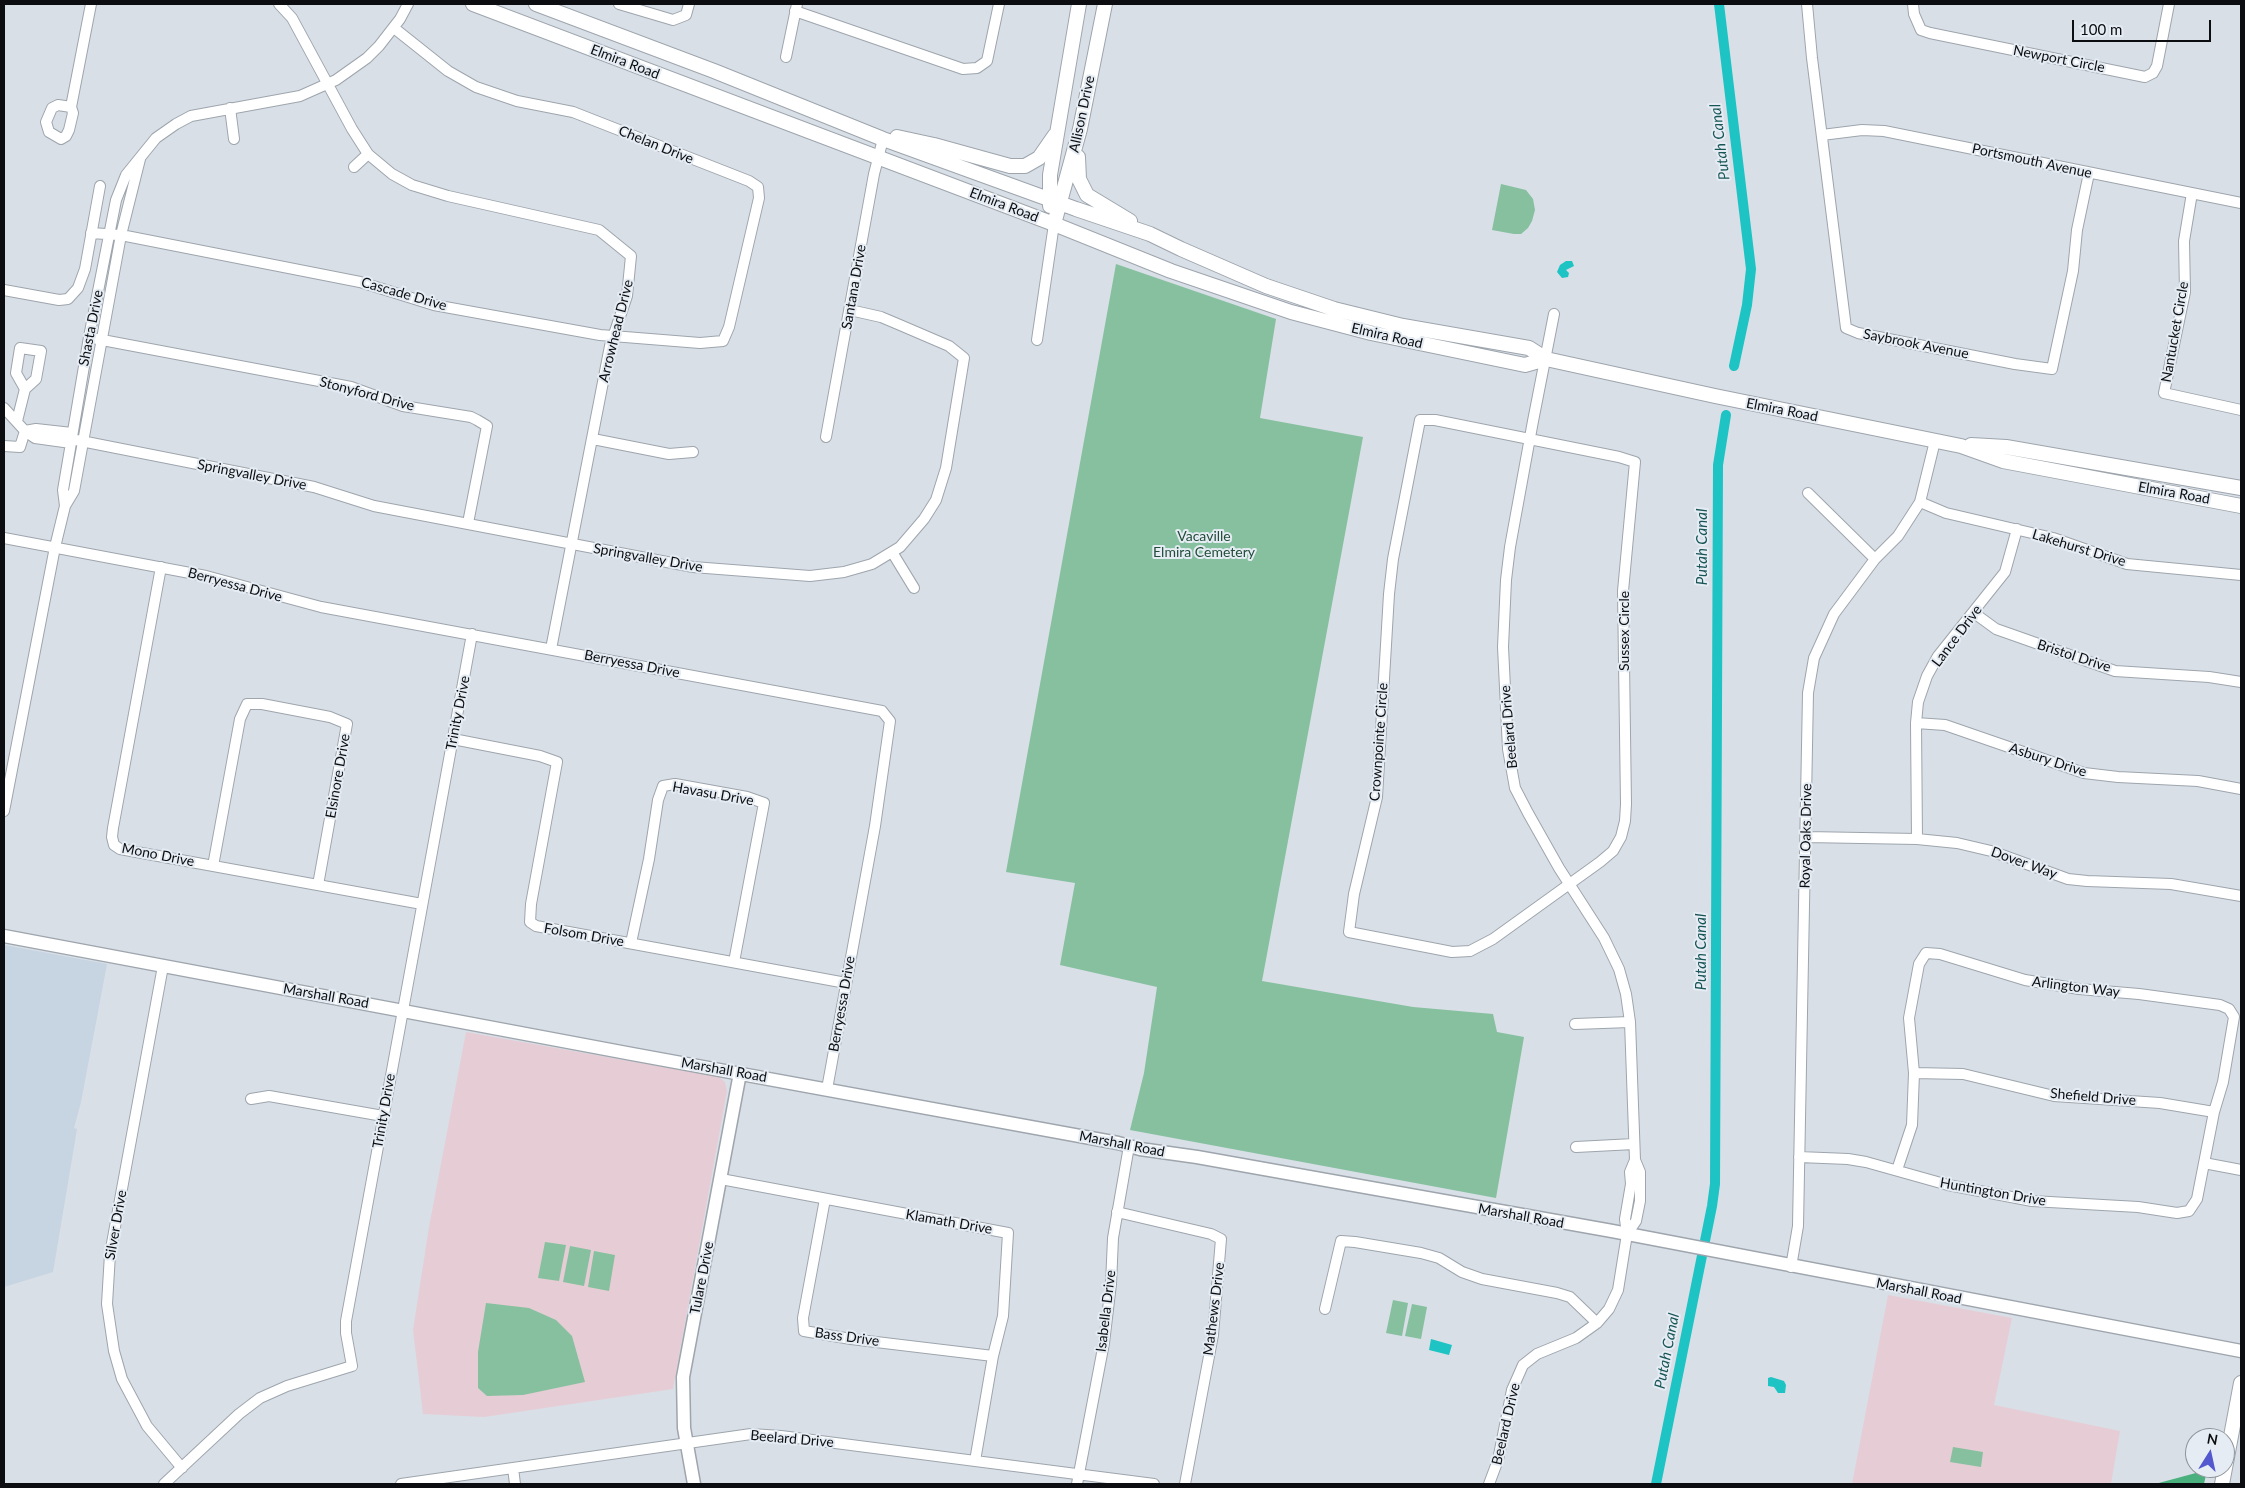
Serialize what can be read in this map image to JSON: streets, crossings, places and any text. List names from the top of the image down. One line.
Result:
{"streets":{"main road":["Elmira Road","Allison Drive"],"street":["Newport Circle","Chelan Drive","Portsmouth Avenue","Santana Drive","Cascade Drive","Shasta Drive","Arrowhead Drive","Nantucket Circle","Saybrook Avenue","Stonyford Drive","Springvalley Drive","Lakehurst Drive","Berryessa Drive","Sussex Circle","Lance Drive","Bristol Drive","Trinity Drive","Beelard Drive","Crownpointe Circle","Asbury Drive","Elsinore Drive","Havasu Drive","Royal Oaks Drive","Mono Drive","Dover Way","Folsom Drive","Arlington Way","Marshall Road","Shefield Drive","Huntington Drive","Klamath Drive","Silver Drive","Tulare Drive","Mathews Drive","Isabella Drive","Bass Drive"]},"crossings":[["Elmira Road","Allison Drive"],["Elmira Road","Santana Drive"],["Elmira Road","Beelard Drive"],["Elmira Road","Royal Oaks Drive"],["Chelan Drive","Cascade Drive"],["Chelan Drive","Shasta Drive"],["Portsmouth Avenue","Nantucket Circle"],["Portsmouth Avenue","Saybrook Avenue"],["Santana Drive","Springvalley Drive"],["Cascade Drive","Shasta Drive"],["Cascade Drive","Arrowhead Drive"],["Shasta Drive","Arrowhead Drive"],["Shasta Drive","Stonyford Drive"],["Shasta Drive","Springvalley Drive"],["Shasta Drive","Berryessa Drive"],["Arrowhead Drive","Springvalley Drive"],["Arrowhead Drive","Berryessa Drive"],["Stonyford Drive","Springvalley Drive"],["Lakehurst Drive","Lance Drive"],["Lakehurst Drive","Royal Oaks Drive"],["Berryessa Drive","Trinity Drive"],["Berryessa Drive","Mono Drive"],["Berryessa Drive","Folsom Drive"],["Berryessa Drive","Marshall Road"],["Sussex Circle","Beelard Drive"],["Sussex Circle","Crownpointe Circle"],["Lance Drive","Bristol Drive"],["Lance Drive","Asbury Drive"],["Lance Drive","Dover Way"],["Trinity Drive","Mono Drive"],["Trinity Drive","Folsom Drive"],["Trinity Drive","Marshall Road"],["Trinity Drive","Silver Drive"],["Beelard Drive","Crownpointe Circle"],["Beelard Drive","Marshall Road"],["Beelard Drive","Klamath Drive"],["Beelard Drive","Tulare Drive"],["Beelard Drive","Isabella Drive"],["Elsinore Drive","Mono Drive"],["Havasu Drive","Folsom Drive"],["Royal Oaks Drive","Dover Way"],["Royal Oaks Drive","Marshall Road"],["Royal Oaks Drive","Huntington Drive"],["Arlington Way","Shefield Drive"],["Marshall Road","Silver Drive"],["Marshall Road","Tulare Drive"],["Marshall Road","Isabella Drive"],["Klamath Drive","Tulare Drive"],["Klamath Drive","Bass Drive"],["Mathews Drive","Isabella Drive"]],"water":["Putah Canal"],"parks":["Vacaville Elmira Cemetery"],"scale_bar":"100 m","north":"top"}
